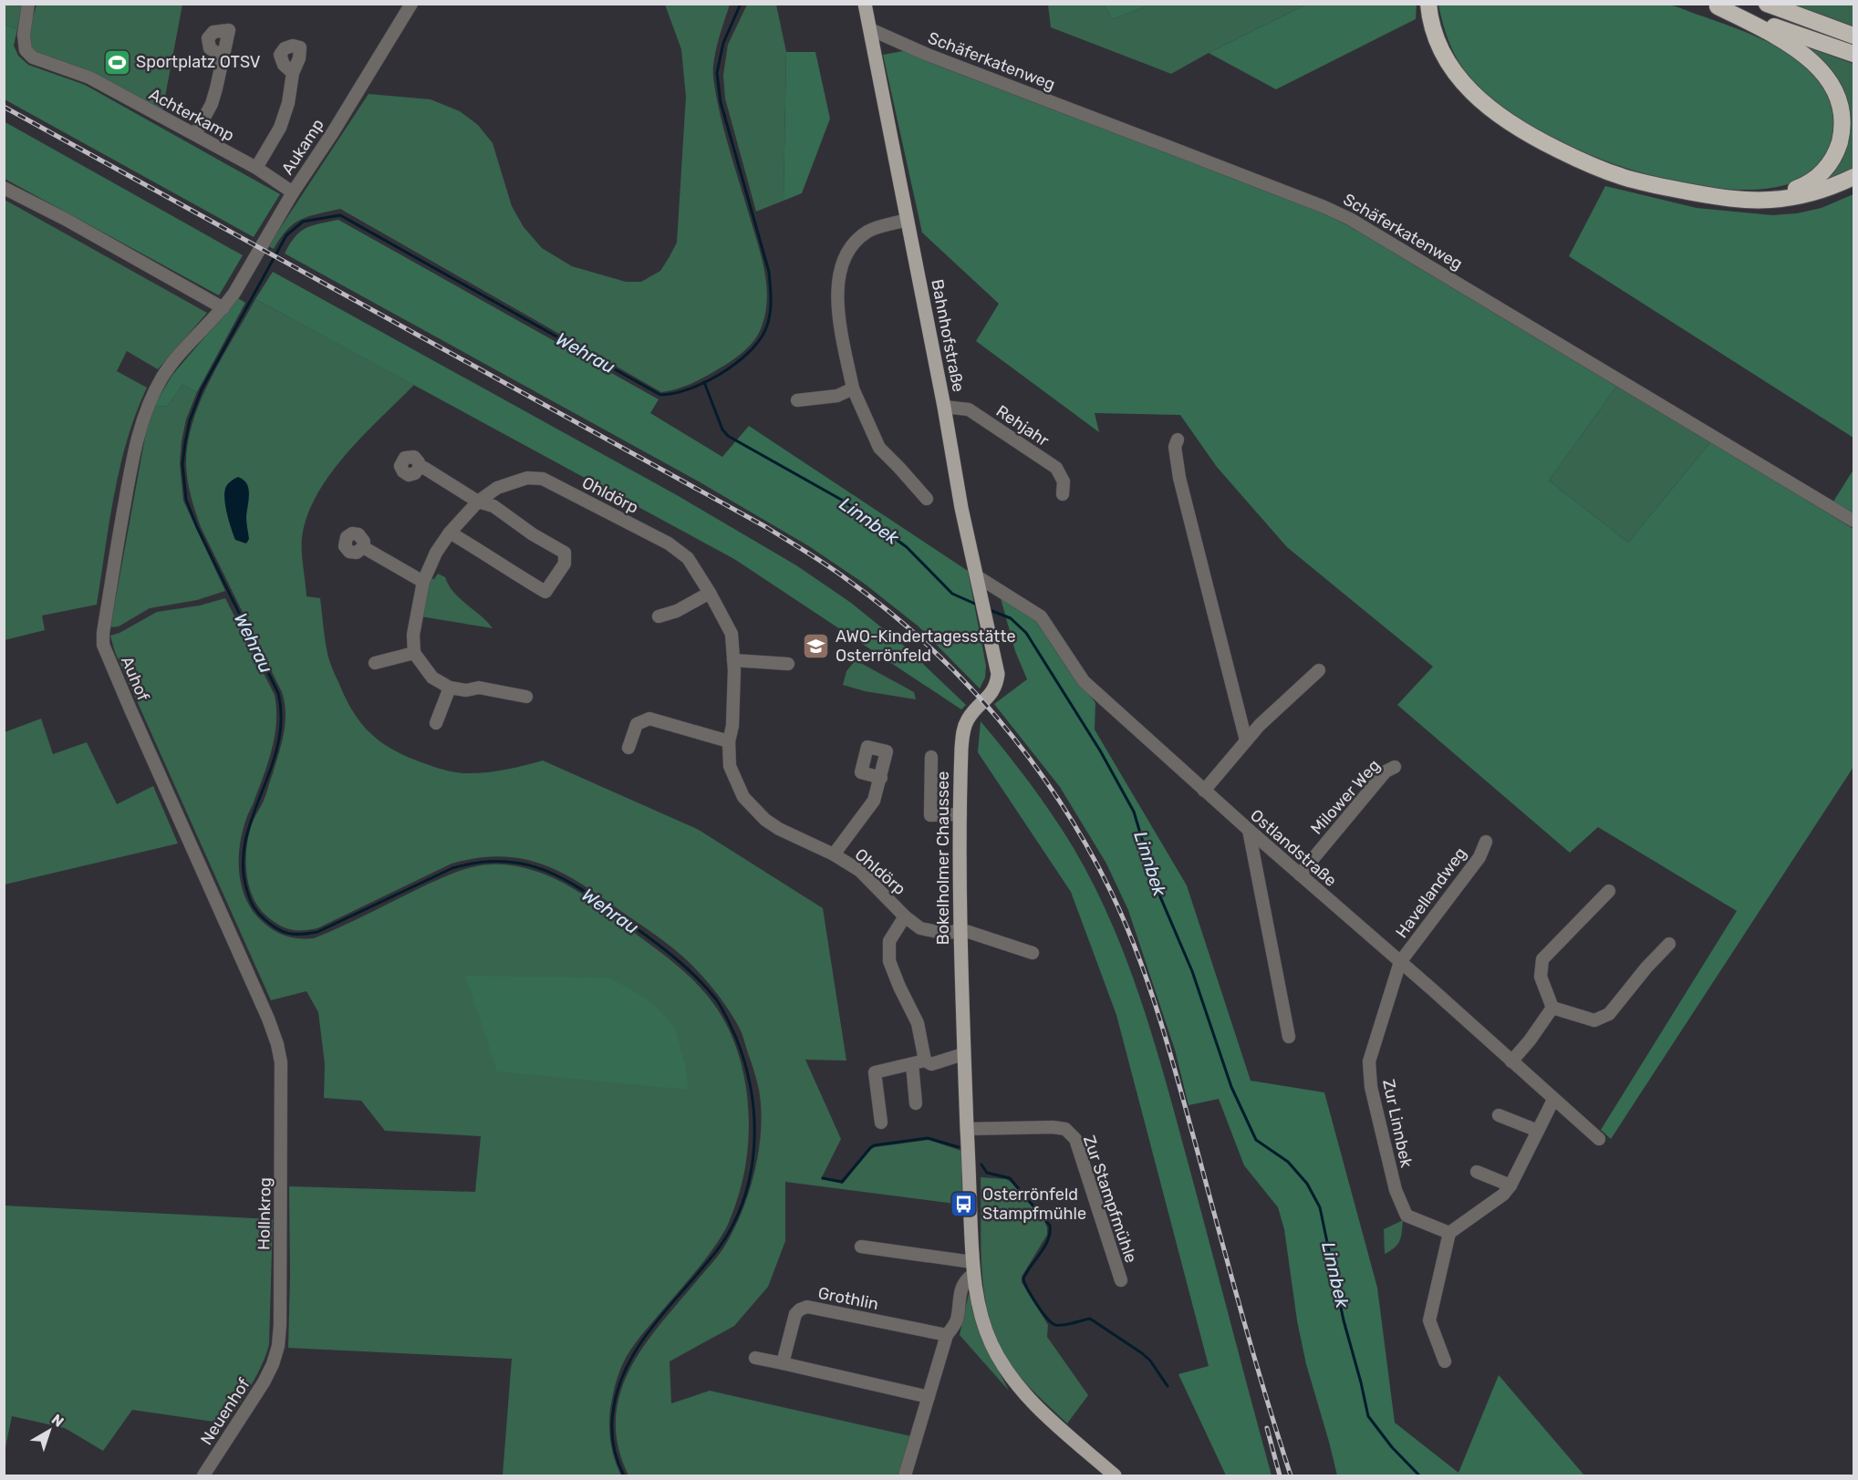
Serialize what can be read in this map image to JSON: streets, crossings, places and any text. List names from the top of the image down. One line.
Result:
{"streets":{"main road":["Bahnhofstraße","Bokelholmer Chaussee"],"street":["Schäferkatenweg","Achterkamp","Aukamp","Rehjahr","Ohldörp","Auhof","Milower Weg","Ostlandstraße","Havellandweg","Zur Linnbek","Zur Stampfmühle","Hollnkrog","Grothlin","Neuenhof"]},"crossings":[["Schäferkatenweg","Bahnhofstraße"],["Achterkamp","Aukamp"],["Aukamp","Auhof"],["Bahnhofstraße","Rehjahr"],["Bahnhofstraße","Ostlandstraße"],["Bahnhofstraße","Bokelholmer Chaussee"],["Ohldörp","Bokelholmer Chaussee"],["Auhof","Hollnkrog"],["Milower Weg","Ostlandstraße"],["Ostlandstraße","Havellandweg"],["Ostlandstraße","Zur Linnbek"],["Bokelholmer Chaussee","Zur Stampfmühle"],["Havellandweg","Zur Linnbek"],["Hollnkrog","Neuenhof"]],"water":["Wehrau","Linnbek"],"places":{"sports":["Sportplatz OTSV"],"school or university":["AWO-Kindertagesstätte Osterrönfeld"],"bus stop":["Osterrönfeld Stampfmühle"]},"north":"top right"}
